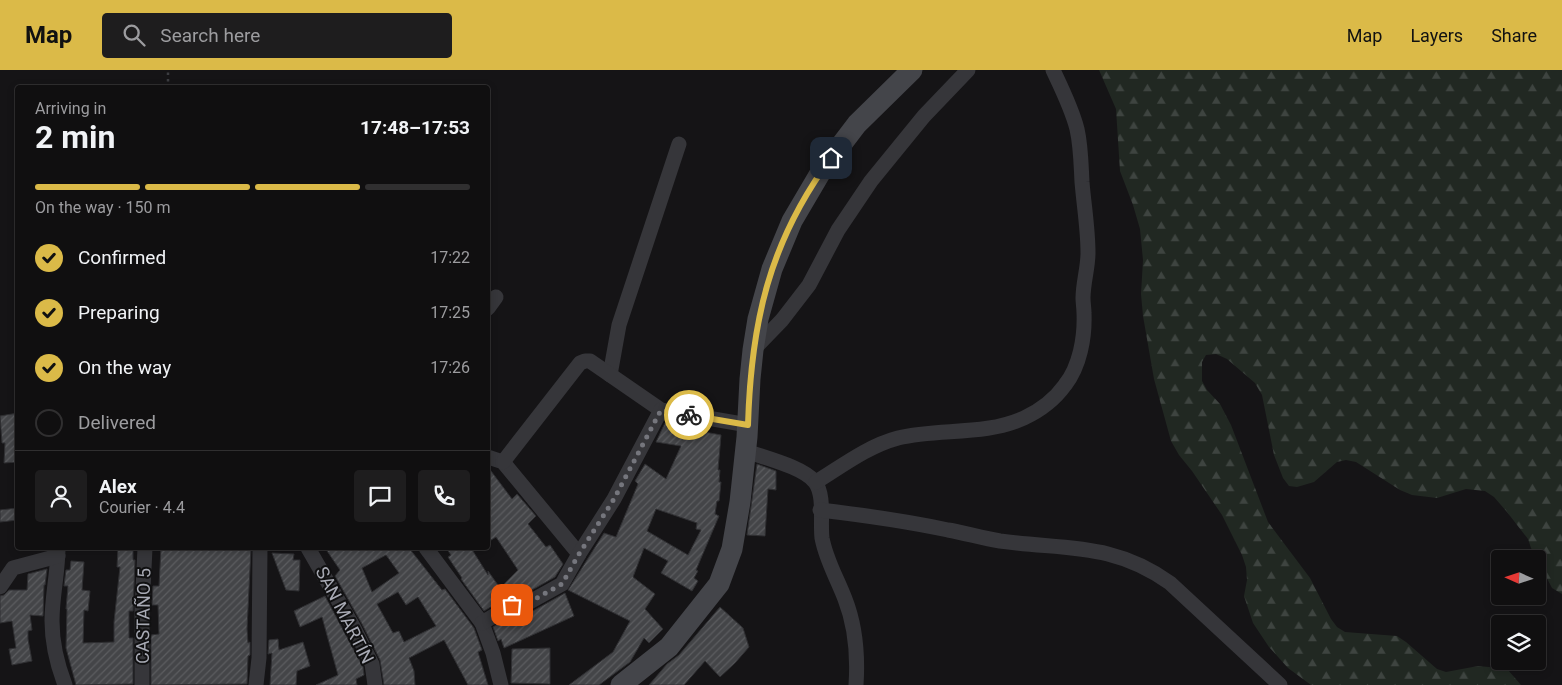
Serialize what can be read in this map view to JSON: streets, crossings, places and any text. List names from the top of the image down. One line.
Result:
{"streets":{"street":["SAN MARTÍN","CASTAÑO 5"]},"north":"left","page":{"header":"Map","search":"Search here","nav":["Map","Layers","Share"],"heading":["2 min","Arriving in","17:48–17:53"],"panel":["Alex","Courier · 4.4"],"bar":"On the way · 150 m","list":[["Confirmed","17:22"],["Preparing","17:25"],["On the way","17:26"],"Delivered"]}}
